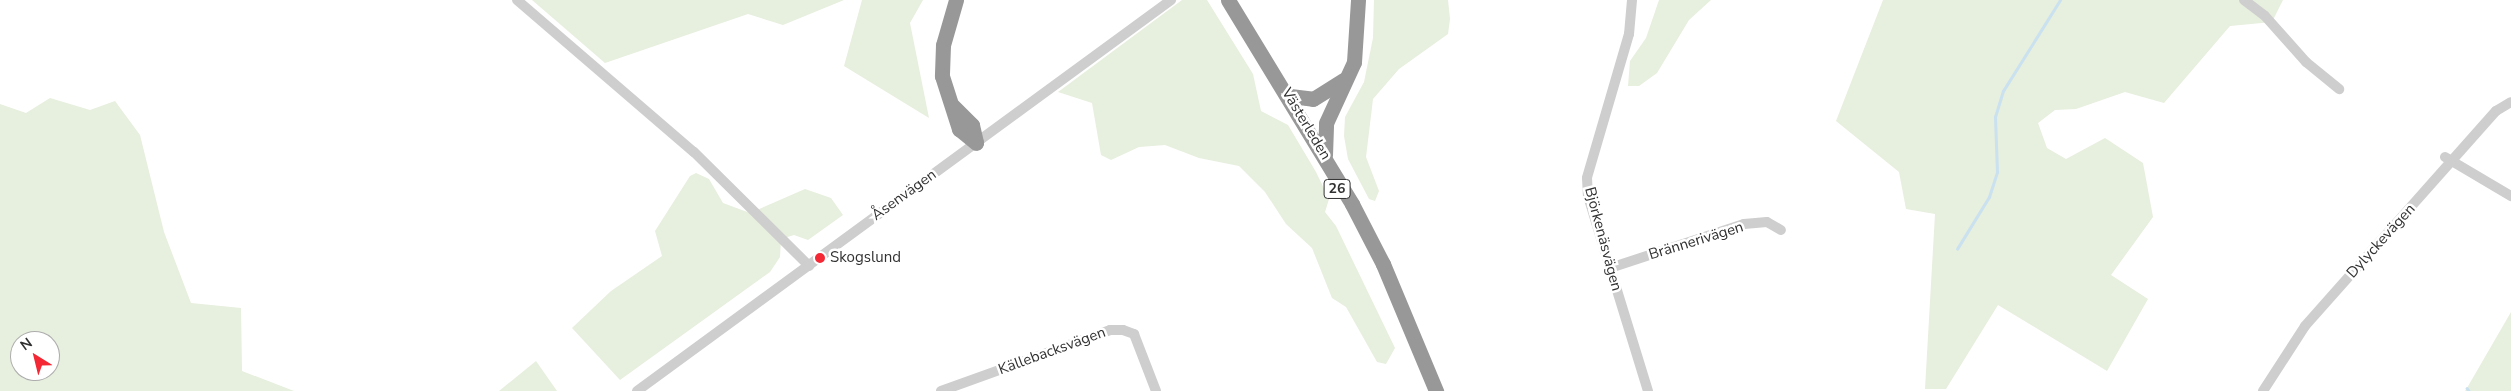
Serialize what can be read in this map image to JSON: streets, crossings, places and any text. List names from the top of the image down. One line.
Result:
{"streets":{"highway":["Västerleden","26"],"street":["Åsenvägen","Björkenäsvägen","Brännerivägen","Dylyckevägen","Källebacksvägen"]},"crossings":[["Björkenäsvägen","Brännerivägen"]],"places":["Skogslund"],"north":"top left"}
